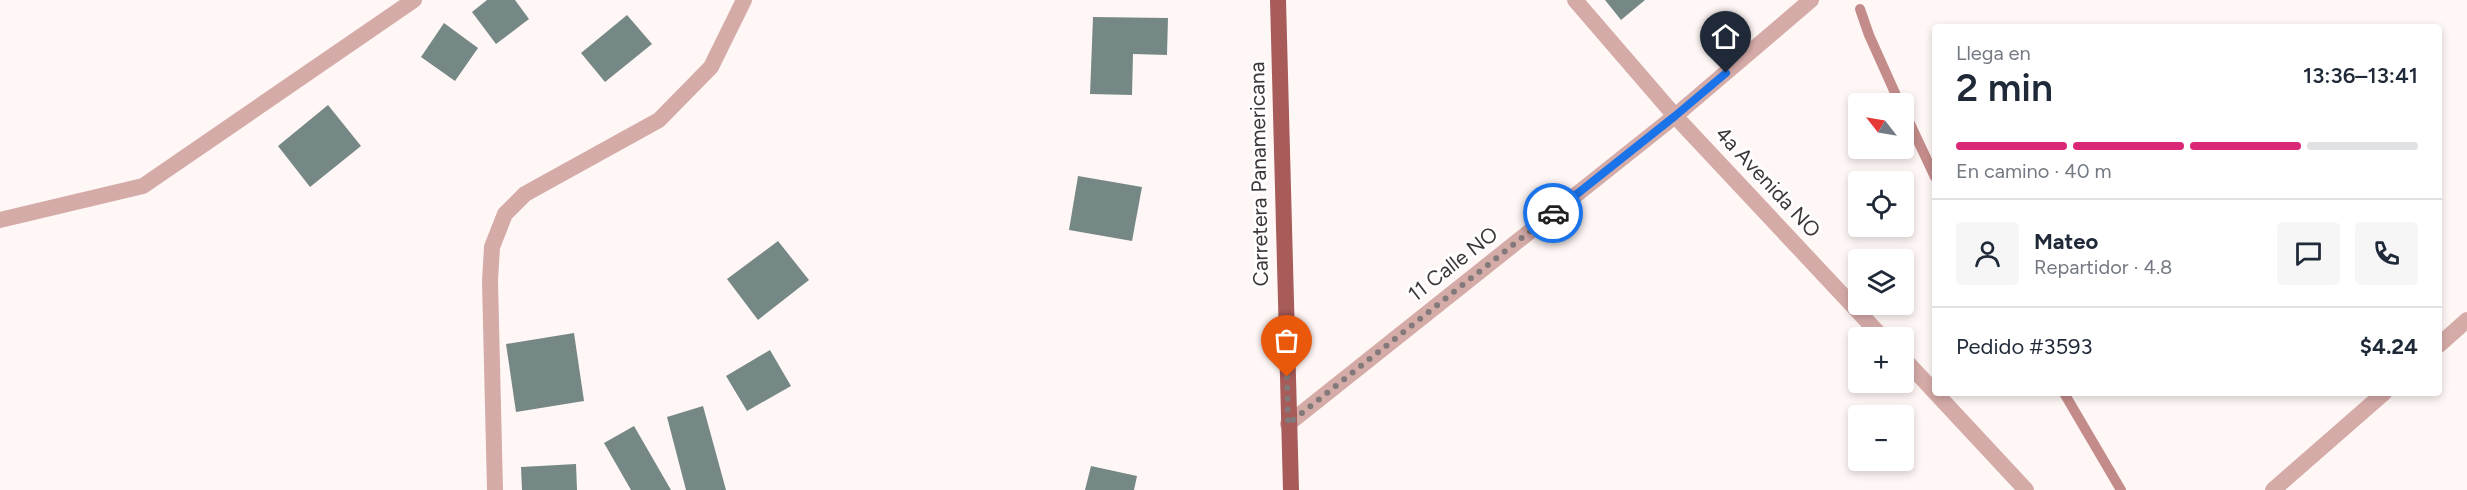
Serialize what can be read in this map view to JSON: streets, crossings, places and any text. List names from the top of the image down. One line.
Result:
{"streets":{"highway":["Carretera Panamericana"],"street":["4a Avenida NO","11 Calle NO"]},"crossings":[["Carretera Panamericana","11 Calle NO"],["4a Avenida NO","11 Calle NO"]],"north":"top left","page":{"heading":["2 min","Llega en","13:36–13:41"],"panel":["Mateo","Repartidor · 4.8","Pedido #3593","$4.24"],"map_buttons":["+","−"],"bar":"En camino · 40 m"}}
